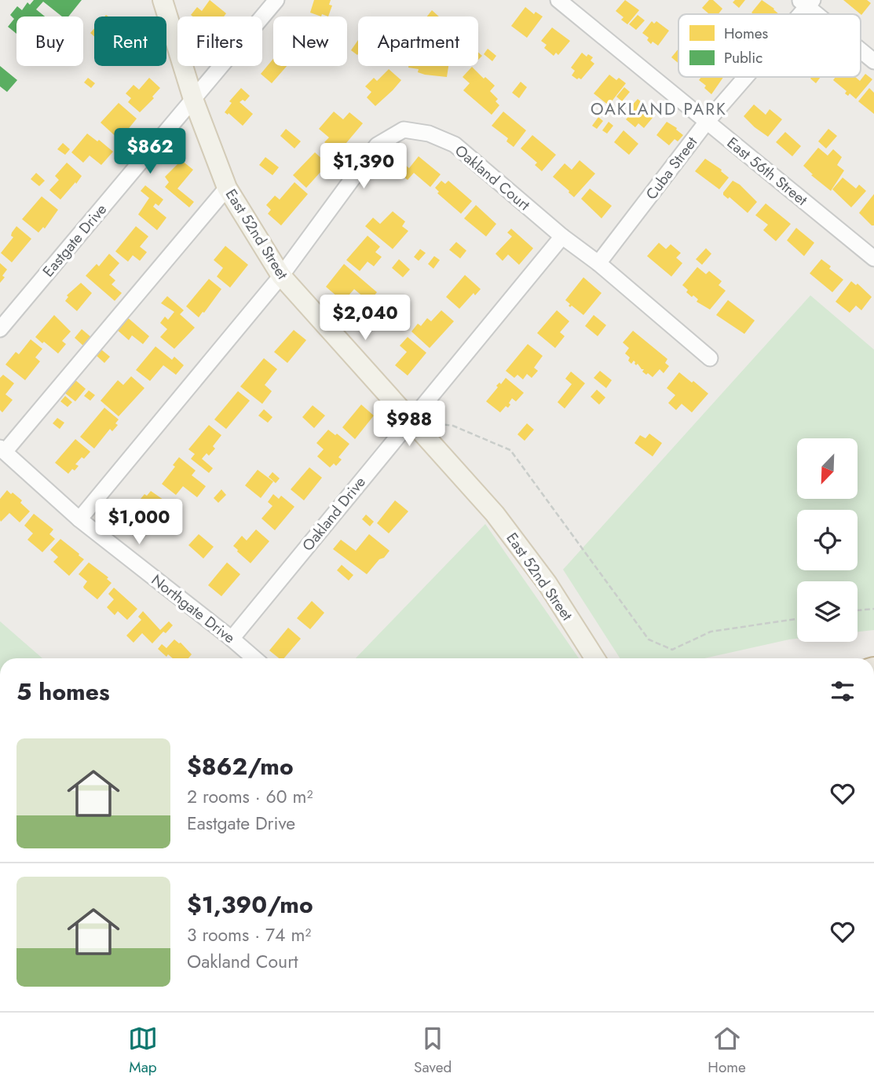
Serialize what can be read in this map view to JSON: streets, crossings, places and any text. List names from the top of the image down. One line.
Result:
{"streets":{"main road":["East 52nd Street"],"street":["Cuba Street","East 56th Street","Oakland Court","Eastgate Drive","Oakland Drive","Northgate Drive"]},"crossings":[["Cuba Street","East 56th Street"],["Cuba Street","Oakland Court"],["Oakland Court","East 52nd Street"],["Oakland Court","Oakland Drive"],["Oakland Court","Northgate Drive"],["East 52nd Street","Eastgate Drive"],["East 52nd Street","Oakland Drive"],["Oakland Drive","Northgate Drive"]],"districts":["OAKLAND PARK"],"legend":["Homes","Public"],"north":"bottom left","page":{"chip":["Buy","Rent","Filters","New","Apartment"],"price":["$862","$1,390","$2,040","$988","$1,000"],"heading":"5 homes","list":[{"name":"$862/mo","note":"2 rooms · 60 m² · Eastgate Drive"},{"name":"$1,390/mo","note":"3 rooms · 74 m² · Oakland Court"}],"tabs":["Map","Saved","Home"]}}
